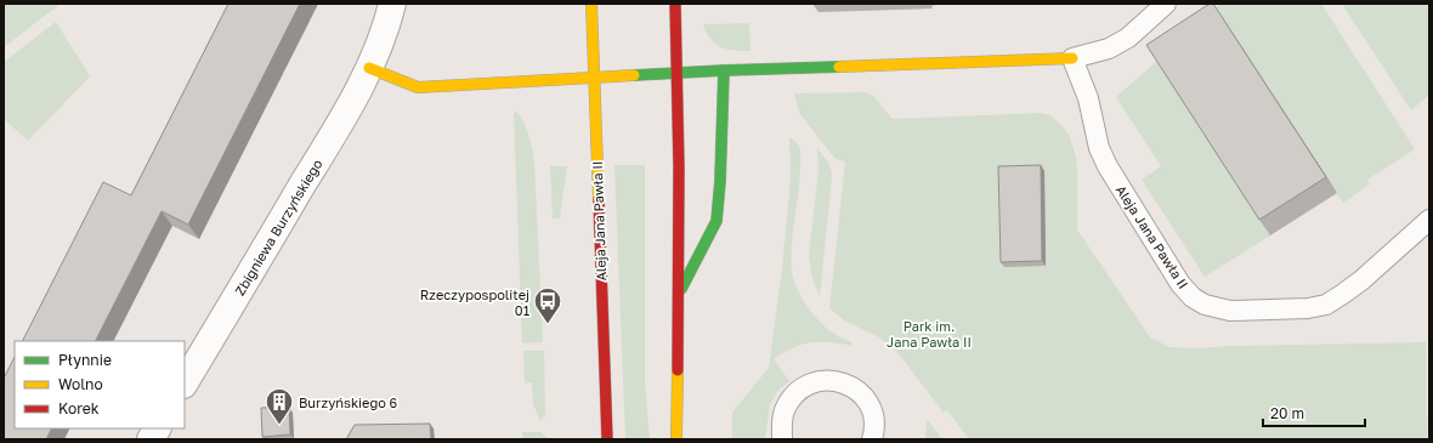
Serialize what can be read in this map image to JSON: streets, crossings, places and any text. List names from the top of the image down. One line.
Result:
{"streets":{"main road":["Aleja Jana Pawła II"],"street":["Zbigniewa Burzyńskiego"]},"parks":["Park im. Jana Pawła II"],"places":{"bus stop":["Rzeczypospolitej 01"],"building":["Burzyńskiego 6"]},"legend":["Płynnie","Wolno","Korek"],"scale_bar":"20 m"}
